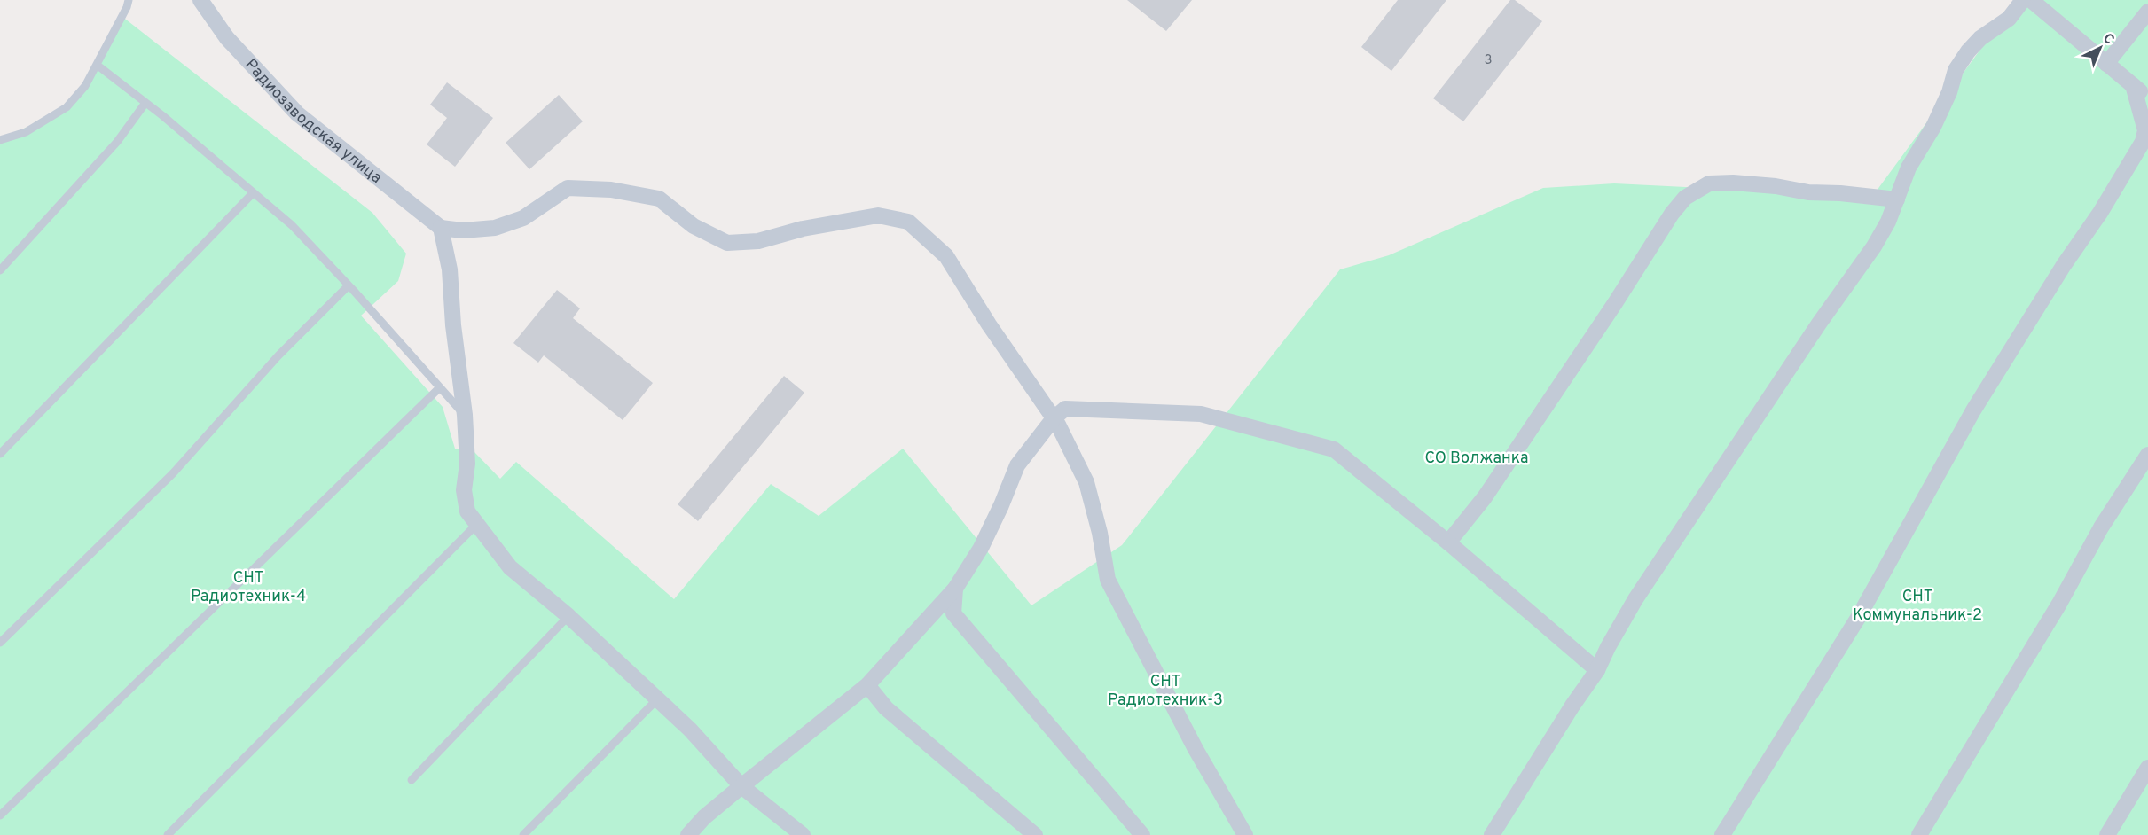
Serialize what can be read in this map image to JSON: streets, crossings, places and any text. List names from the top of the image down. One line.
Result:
{"streets":{"street":["Радиозаводская улица"]},"parks":["СО Волжанка","СНТ Радиотехник-4","СНТ Коммунальник-2","СНТ Радиотехник-3"],"house_numbers":["3"],"north":"top right"}
